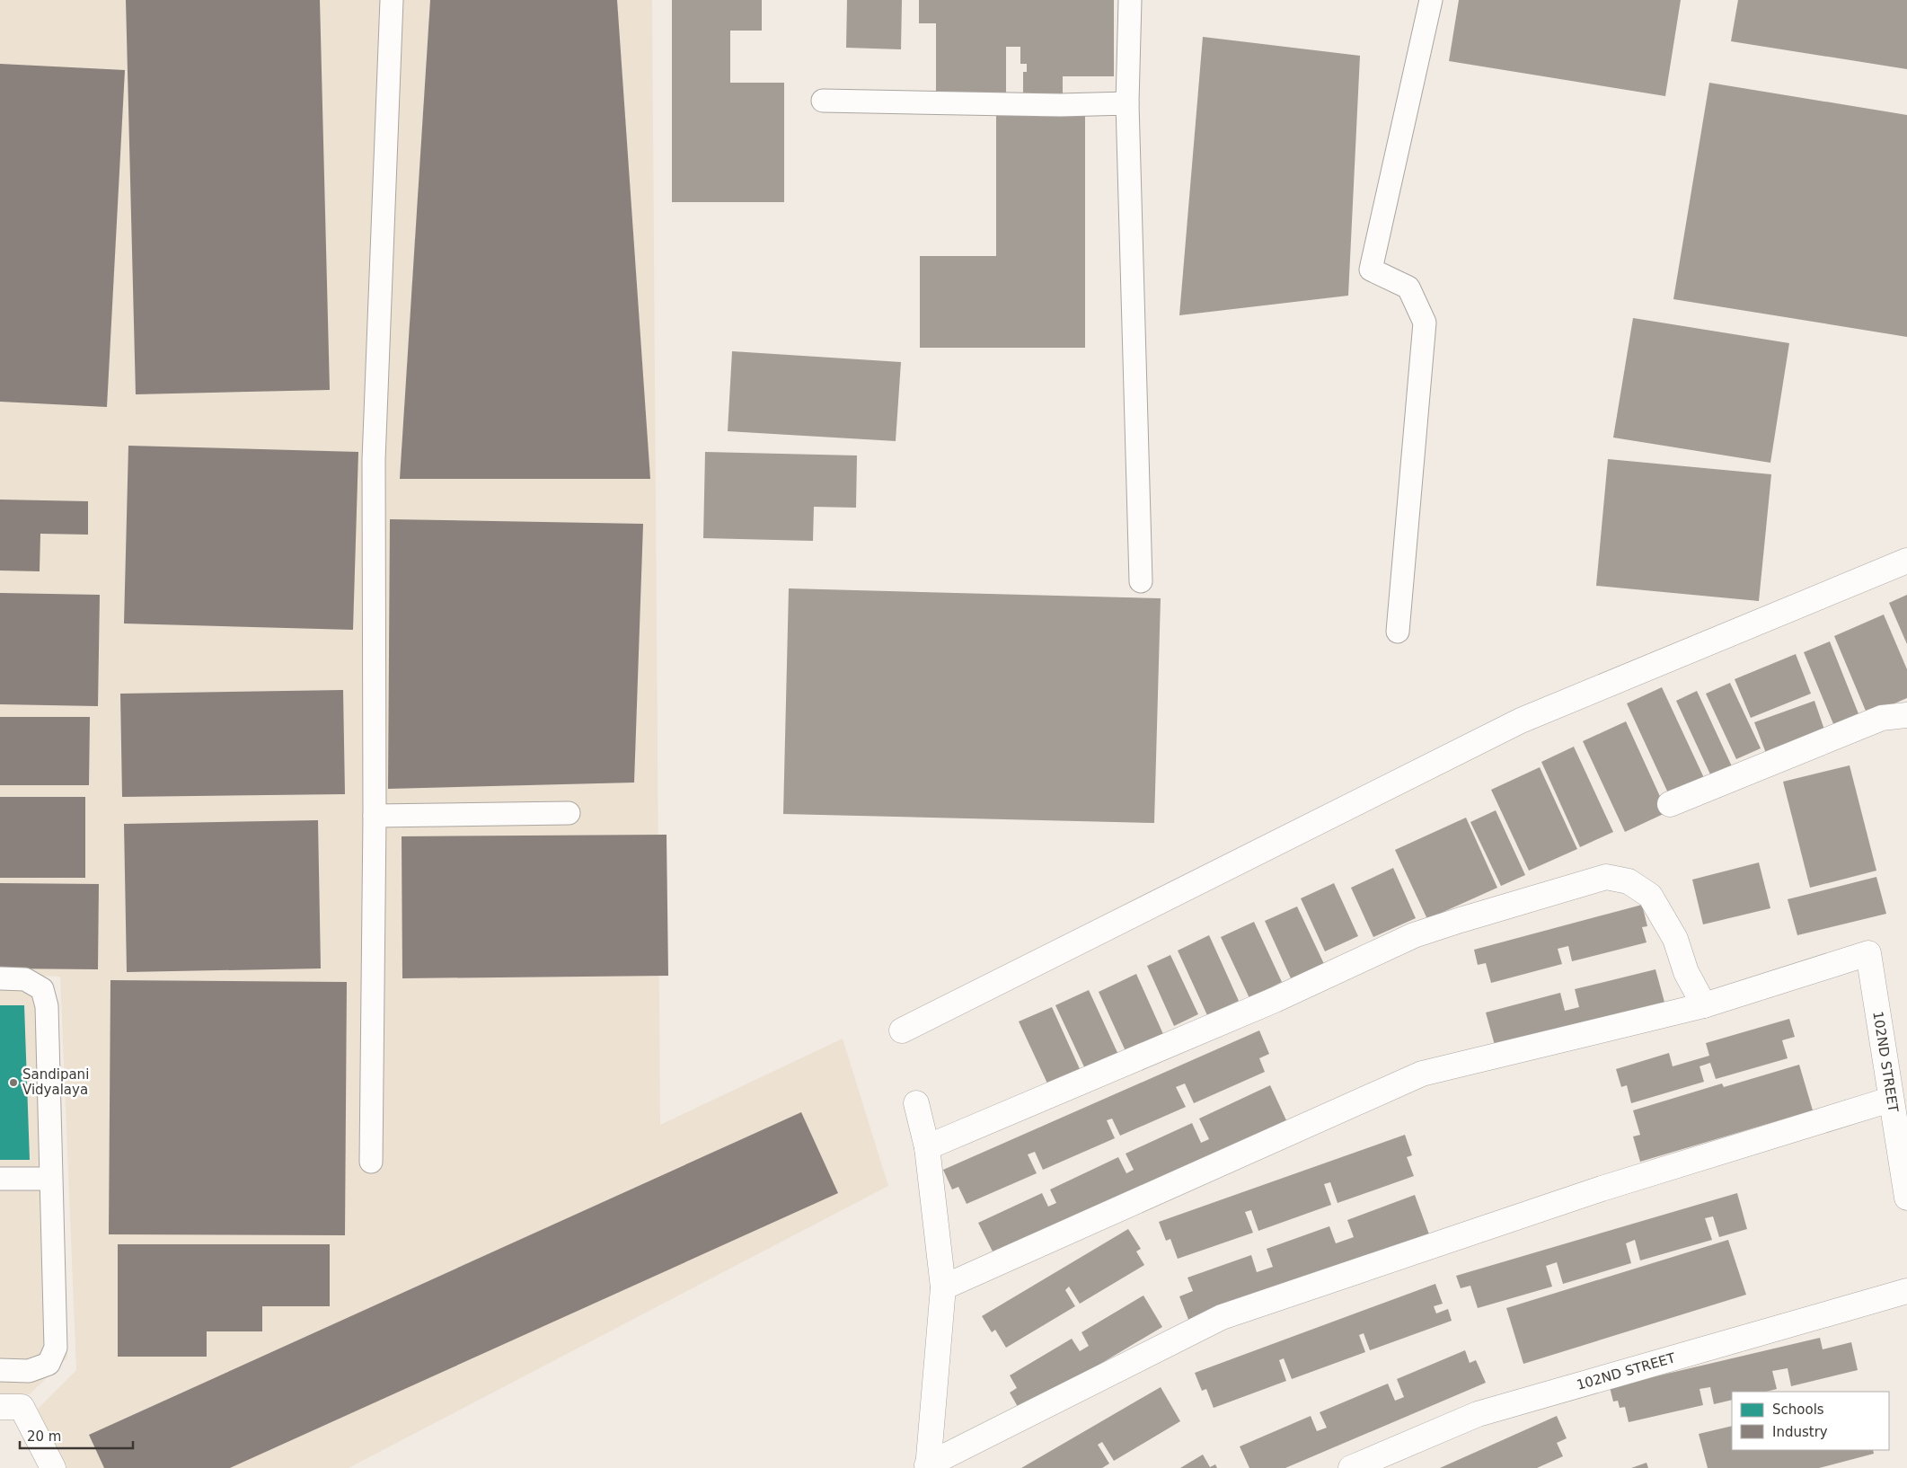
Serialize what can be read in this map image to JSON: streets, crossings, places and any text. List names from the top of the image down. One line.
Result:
{"streets":{"street":["102ND STREET"]},"places":["Sandipani Vidyalaya"],"legend":["Schools","Industry"],"scale_bar":"20 m"}
